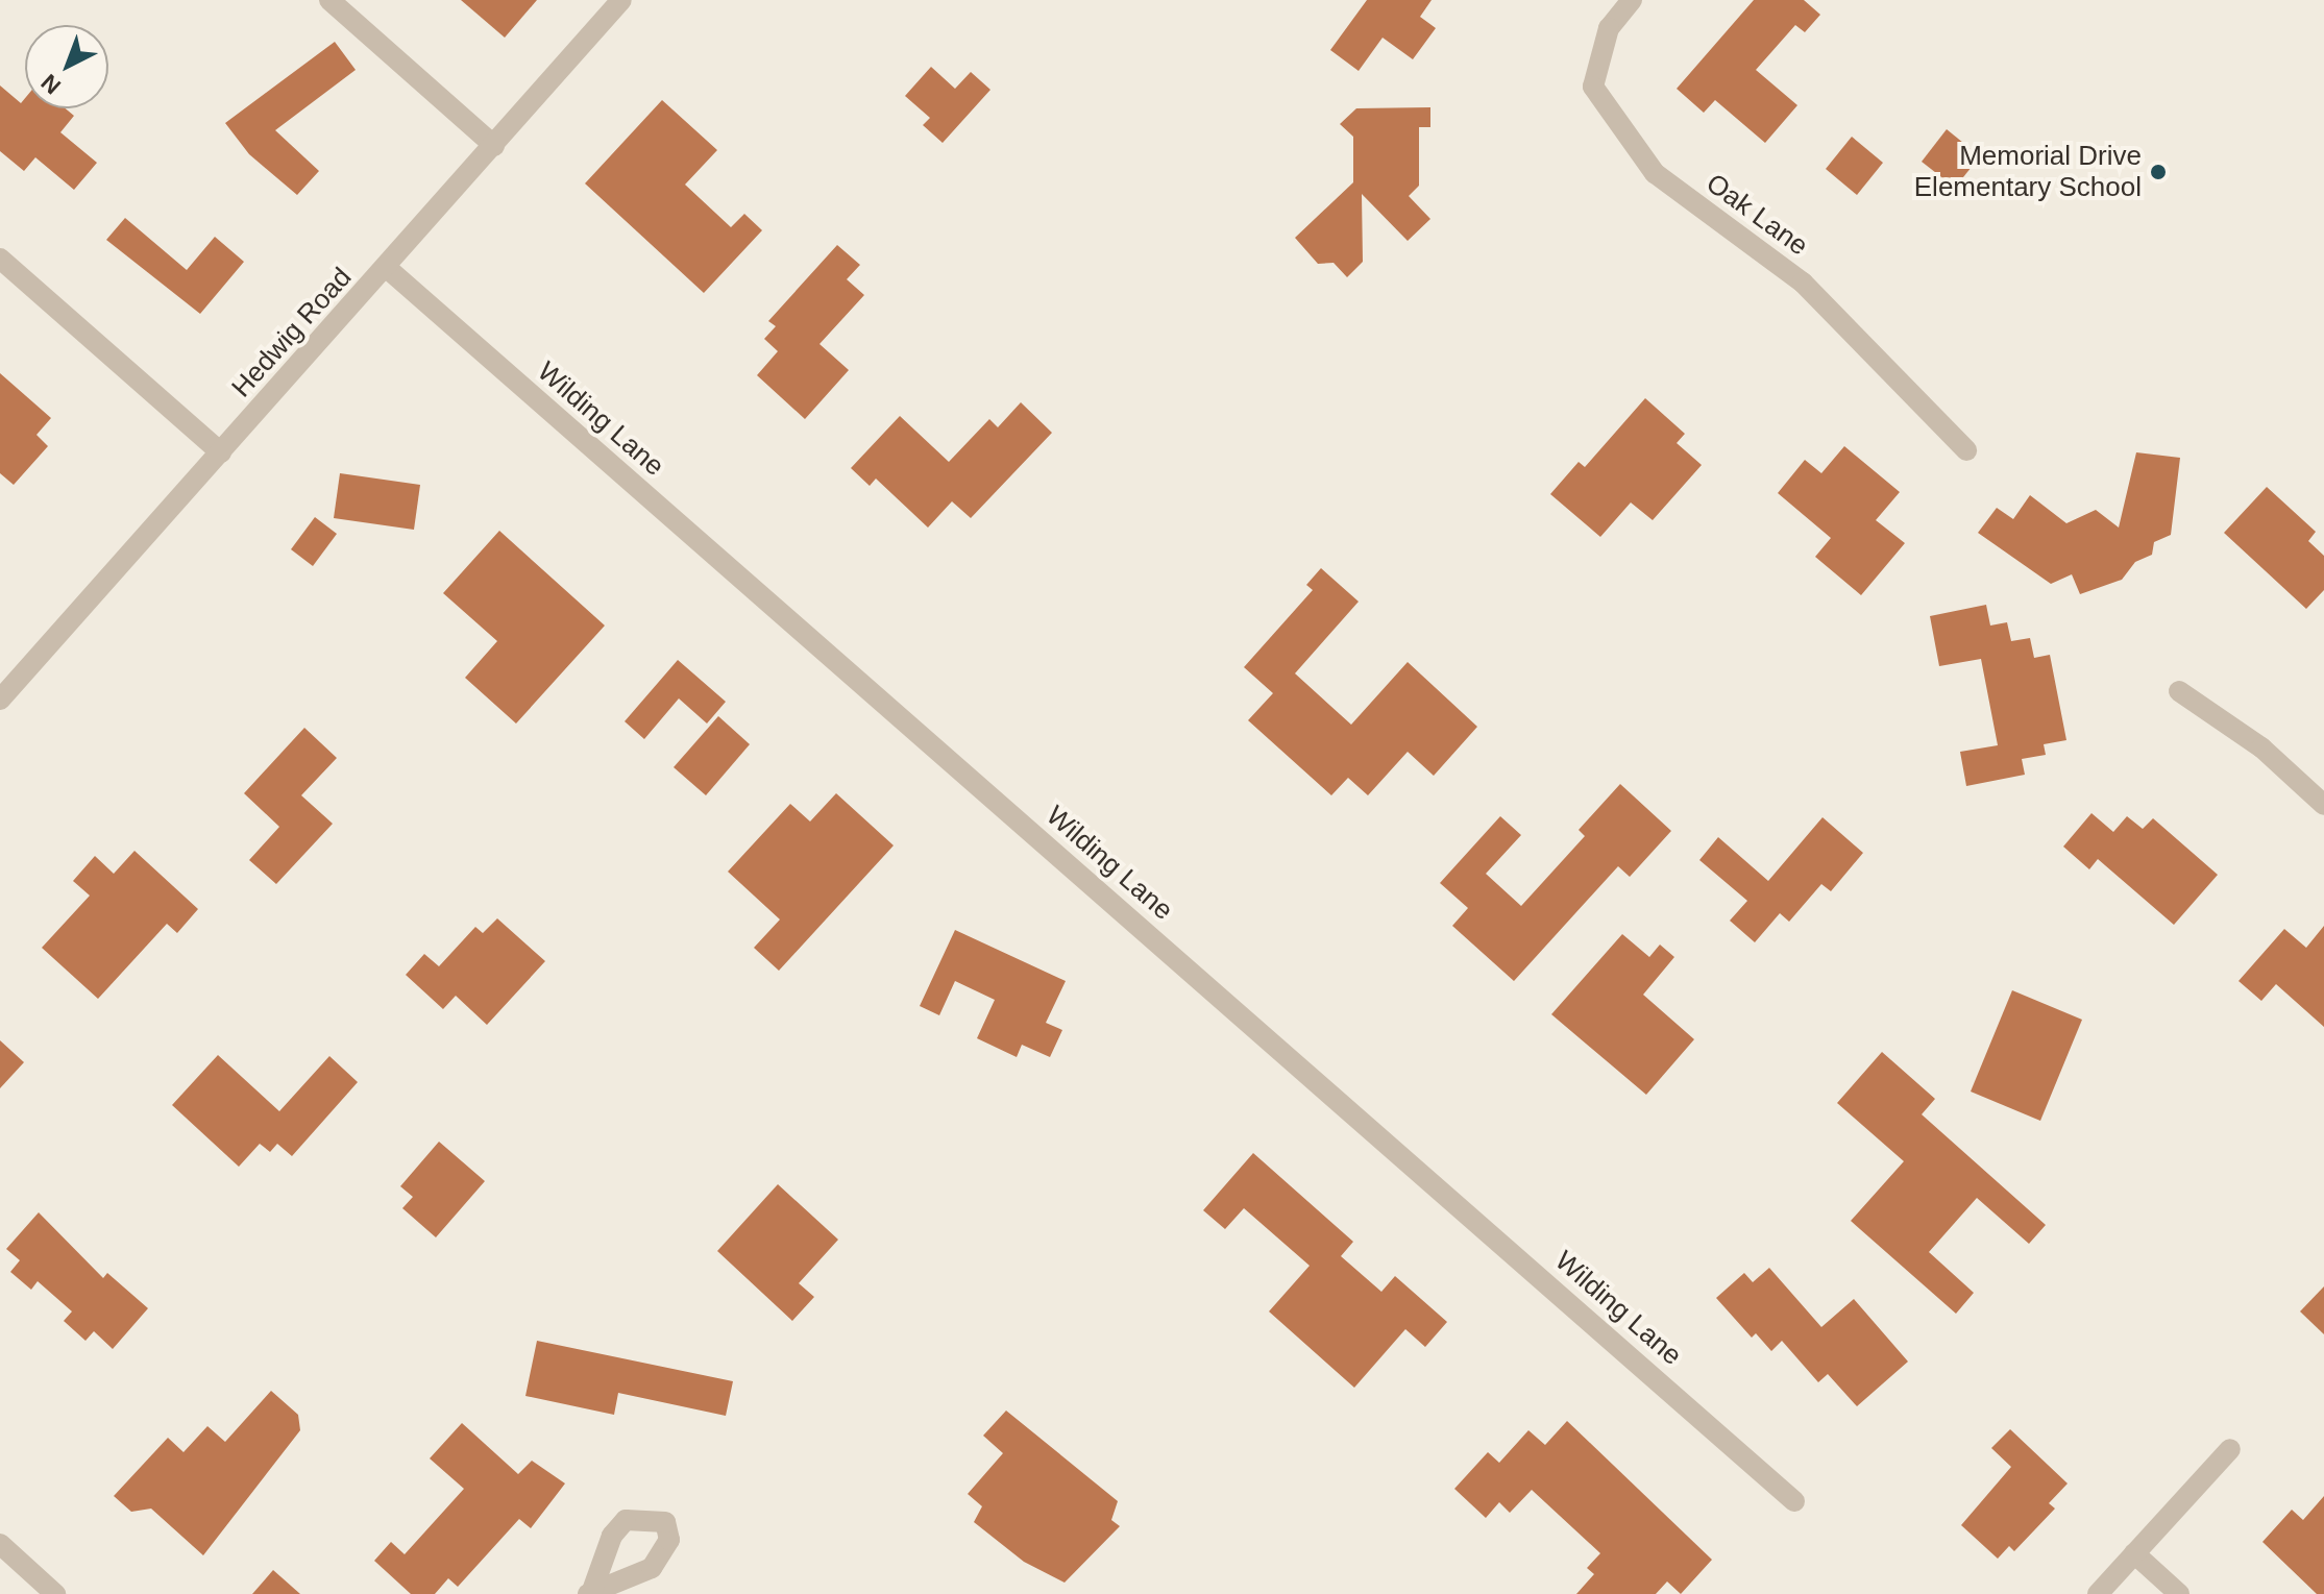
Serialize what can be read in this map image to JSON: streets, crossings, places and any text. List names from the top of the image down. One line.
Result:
{"streets":{"street":["Oak Lane","Hedwig Road","Wilding Lane"]},"crossings":[["Hedwig Road","Wilding Lane"]],"places":["Memorial Drive Elementary School"],"north":"bottom left"}
